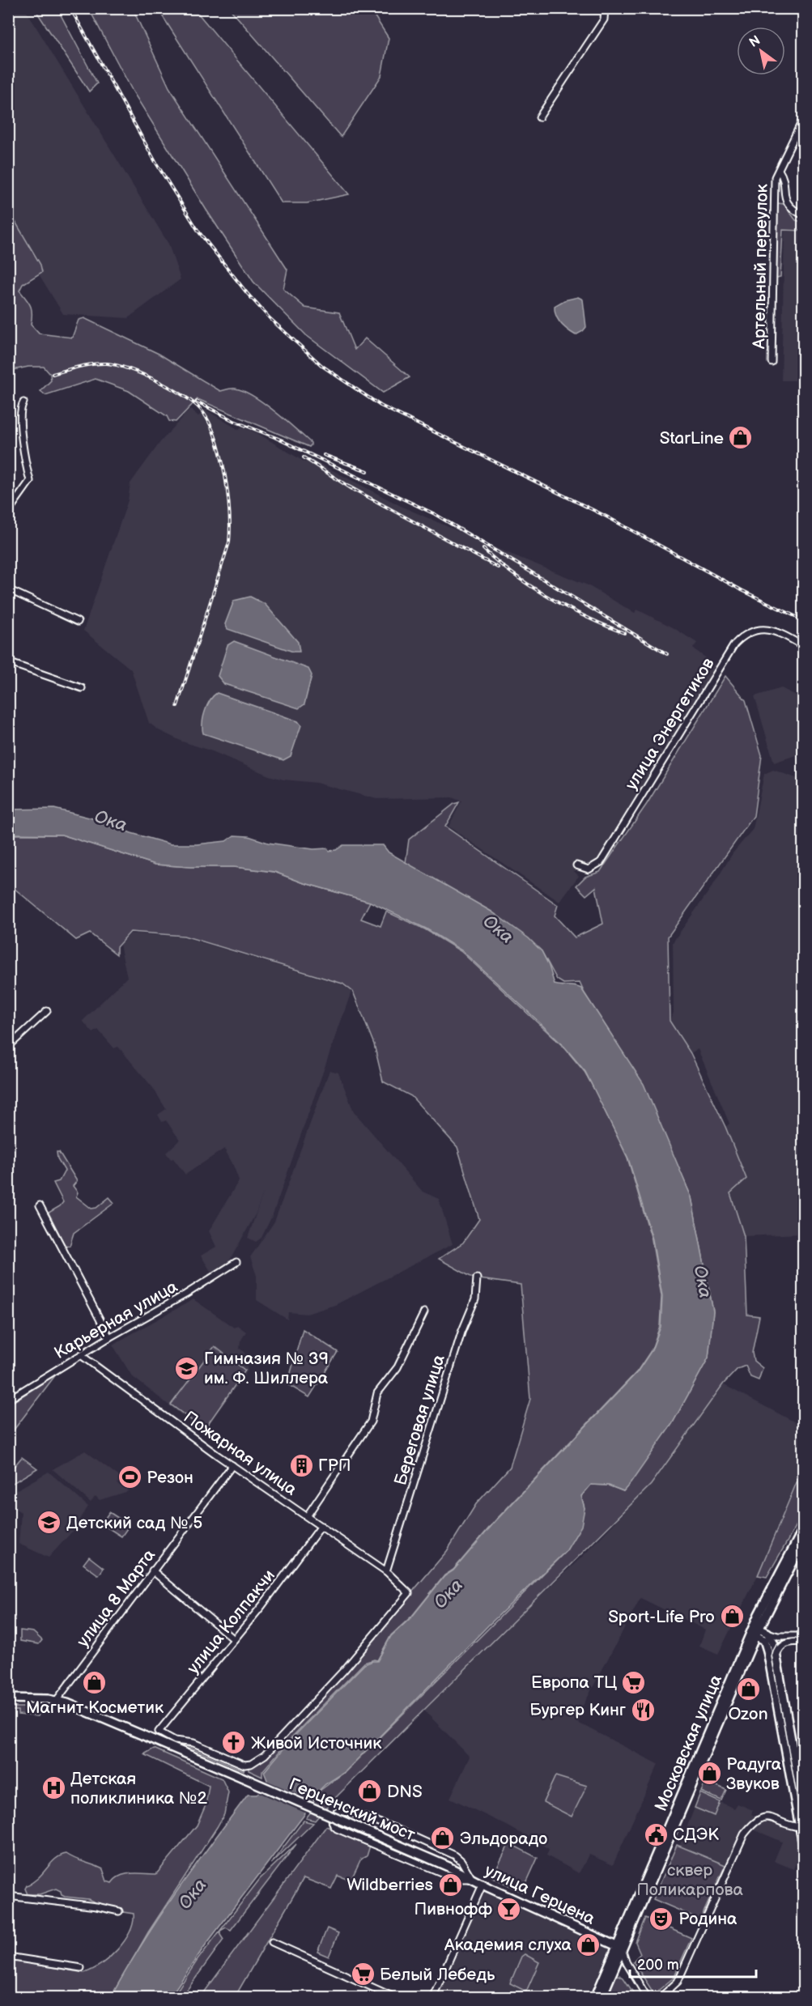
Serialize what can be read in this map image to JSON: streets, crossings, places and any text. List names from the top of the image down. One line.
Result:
{"streets":{"main road":["Московская улица","Герценский мост","улица Герцена"],"street":["Артельный переулок","улица Энергетиков","Карьерная улица","Береговая улица","Пожарная улица","улица 8 Марта","улица Колпакчи"]},"crossings":[["Карьерная улица","Пожарная улица"],["Береговая улица","Пожарная улица"],["Пожарная улица","улица 8 Марта"],["Пожарная улица","улица Колпакчи"],["улица 8 Марта","Герценский мост"],["Московская улица","улица Герцена"],["Герценский мост","улица Герцена"]],"water":["Ока"],"parks":["сквер Поликарпова"],"places":{"shop":["StarLine","Sport-Life Pro","Магнит Косметик","Ozon","Радуга Звуков","DNS","Эльдорадо","Wildberries","Академия слуха"],"school or university":["Гимназия № 39 им. Ф. Шиллера","Детский сад № 5"],"building":["ГРП"],"sports":["Резон"],"supermarket":["Европа ТЦ","Белый Лебедь"],"restaurant":["Бургер Кинг"],"church":["Живой Источник"],"hospital":["Детская поликлиника №2"],"public building":["СДЭК"],"bar":["Пивнофф"],"theatre":["Родина"]},"scale_bar":"200 m","north":"top left"}
